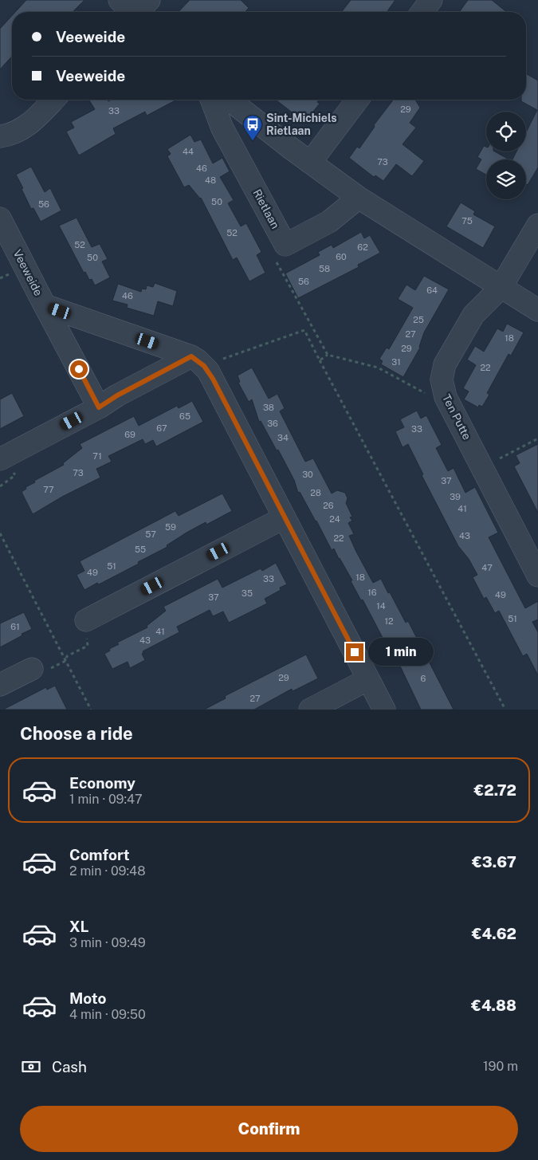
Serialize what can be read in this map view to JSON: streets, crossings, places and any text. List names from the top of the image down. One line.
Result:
{"streets":{"street":["Rietlaan","Veeweide","Ten Putte"]},"places":{"bus stop":["Sint-Michiels Rietlaan"]},"house_numbers":["29","33","44","73","46","48","50","56","75","52","52","62","60","50","58","56","64","46","25","27","18","29","31","22","38","65","36","67","33","69","34","71","73","30","37","77","28","39","26","41","24","59","57","43","22","55","51","47","49","18","33","16","35","49","37","14","51","12","61","41","43","29","6","27"],"page":{"banner":["Veeweide","Veeweide"],"bubble":"1 min","heading":"Choose a ride","list":[{"name":"Economy","note":"1 min · 09:47","value":"€2.72"},{"name":"Comfort","note":"2 min · 09:48","value":"€3.67"},{"name":"XL","note":"3 min · 09:49","value":"€4.62"},{"name":"Moto","note":"4 min · 09:50","value":"€4.88"}],"pay":["Cash","190 m"],"buttons":"Confirm"}}
